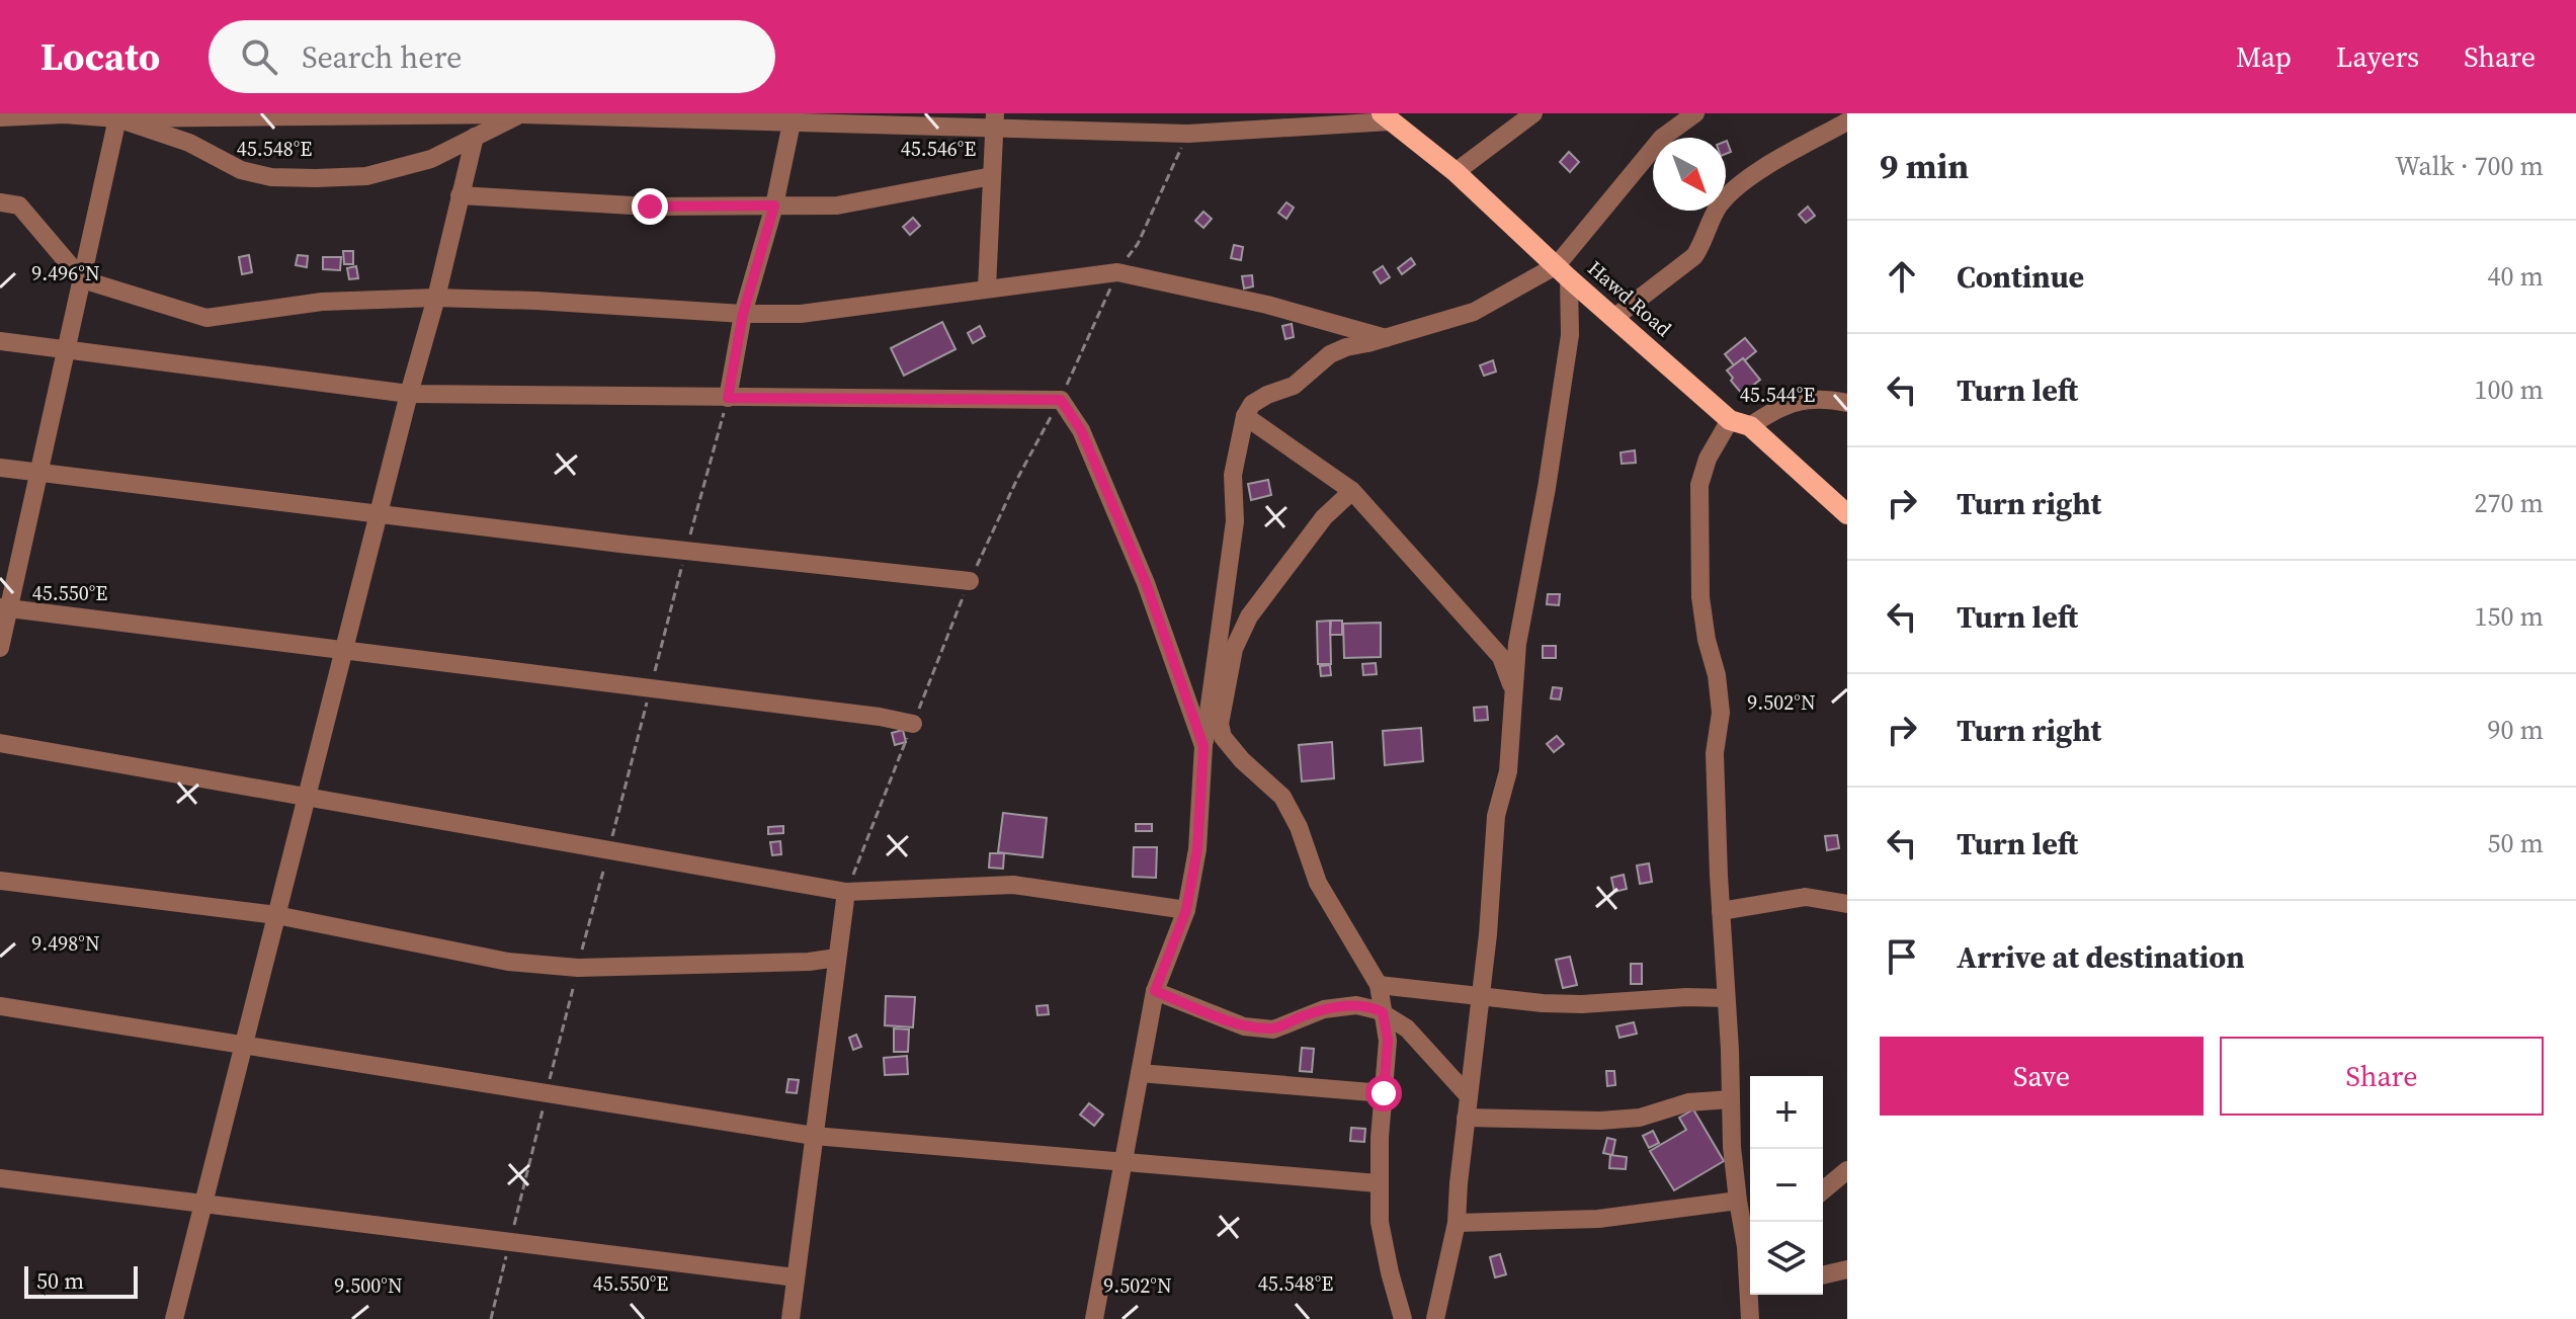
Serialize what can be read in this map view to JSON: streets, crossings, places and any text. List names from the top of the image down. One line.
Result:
{"streets":{"main road":["Hawd Road"]},"scale_bar":"50 m","north":"bottom right","page":{"header":"Locato","search":"Search here","nav":["Map","Layers","Share"],"heading":["9 min","Walk · 700 m"],"list":[["Continue","40 m"],["Turn left","100 m"],["Turn right","270 m"],["Turn left","150 m"],["Turn right","90 m"],["Turn left","50 m"],"Arrive at destination"],"buttons":["Save","Share"],"map_buttons":["+","−"],"scale":"50 m"},"coordinates":["45.548°E","45.546°E","9.496°N","45.544°E","45.550°E","9.502°N","9.498°N","9.500°N"]}
